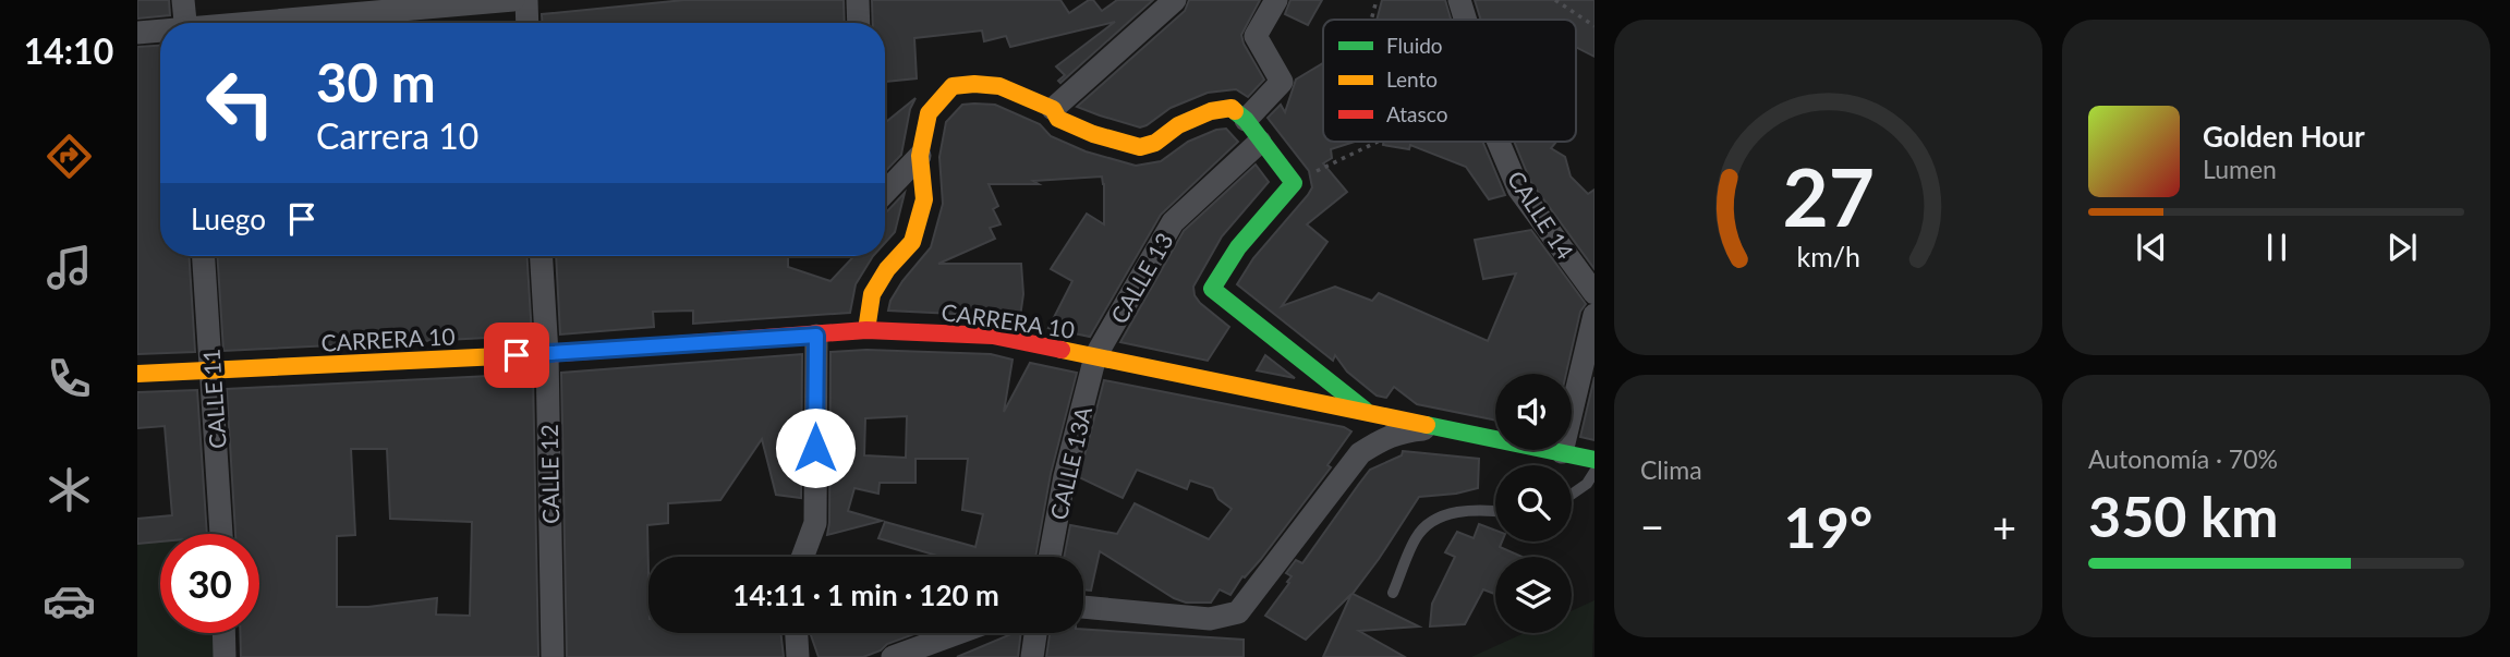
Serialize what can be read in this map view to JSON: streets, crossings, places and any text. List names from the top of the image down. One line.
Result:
{"streets":{"street":["CALLE 14","CALLE 13","CARRERA 10","CALLE 11","CALLE 13A","CALLE 12"]},"crossings":[["CALLE 13","CARRERA 10"],["CALLE 13","CALLE 13A"],["CARRERA 10","CALLE 11"],["CARRERA 10","CALLE 13A"],["CARRERA 10","CALLE 12"]],"legend":["Fluido","Lento","Atasco"],"page":{"tabs":"14:10","turn":["30 m","Carrera 10"],"song":["Golden Hour","Lumen"],"then":"Luego","tile":["Clima",["Autonomía · 70%","350 km"]],"heat":["−","19°","+"],"limit":"30","trip":"14:11 · 1 min · 120 m","gauge":["27","km/h"]}}
